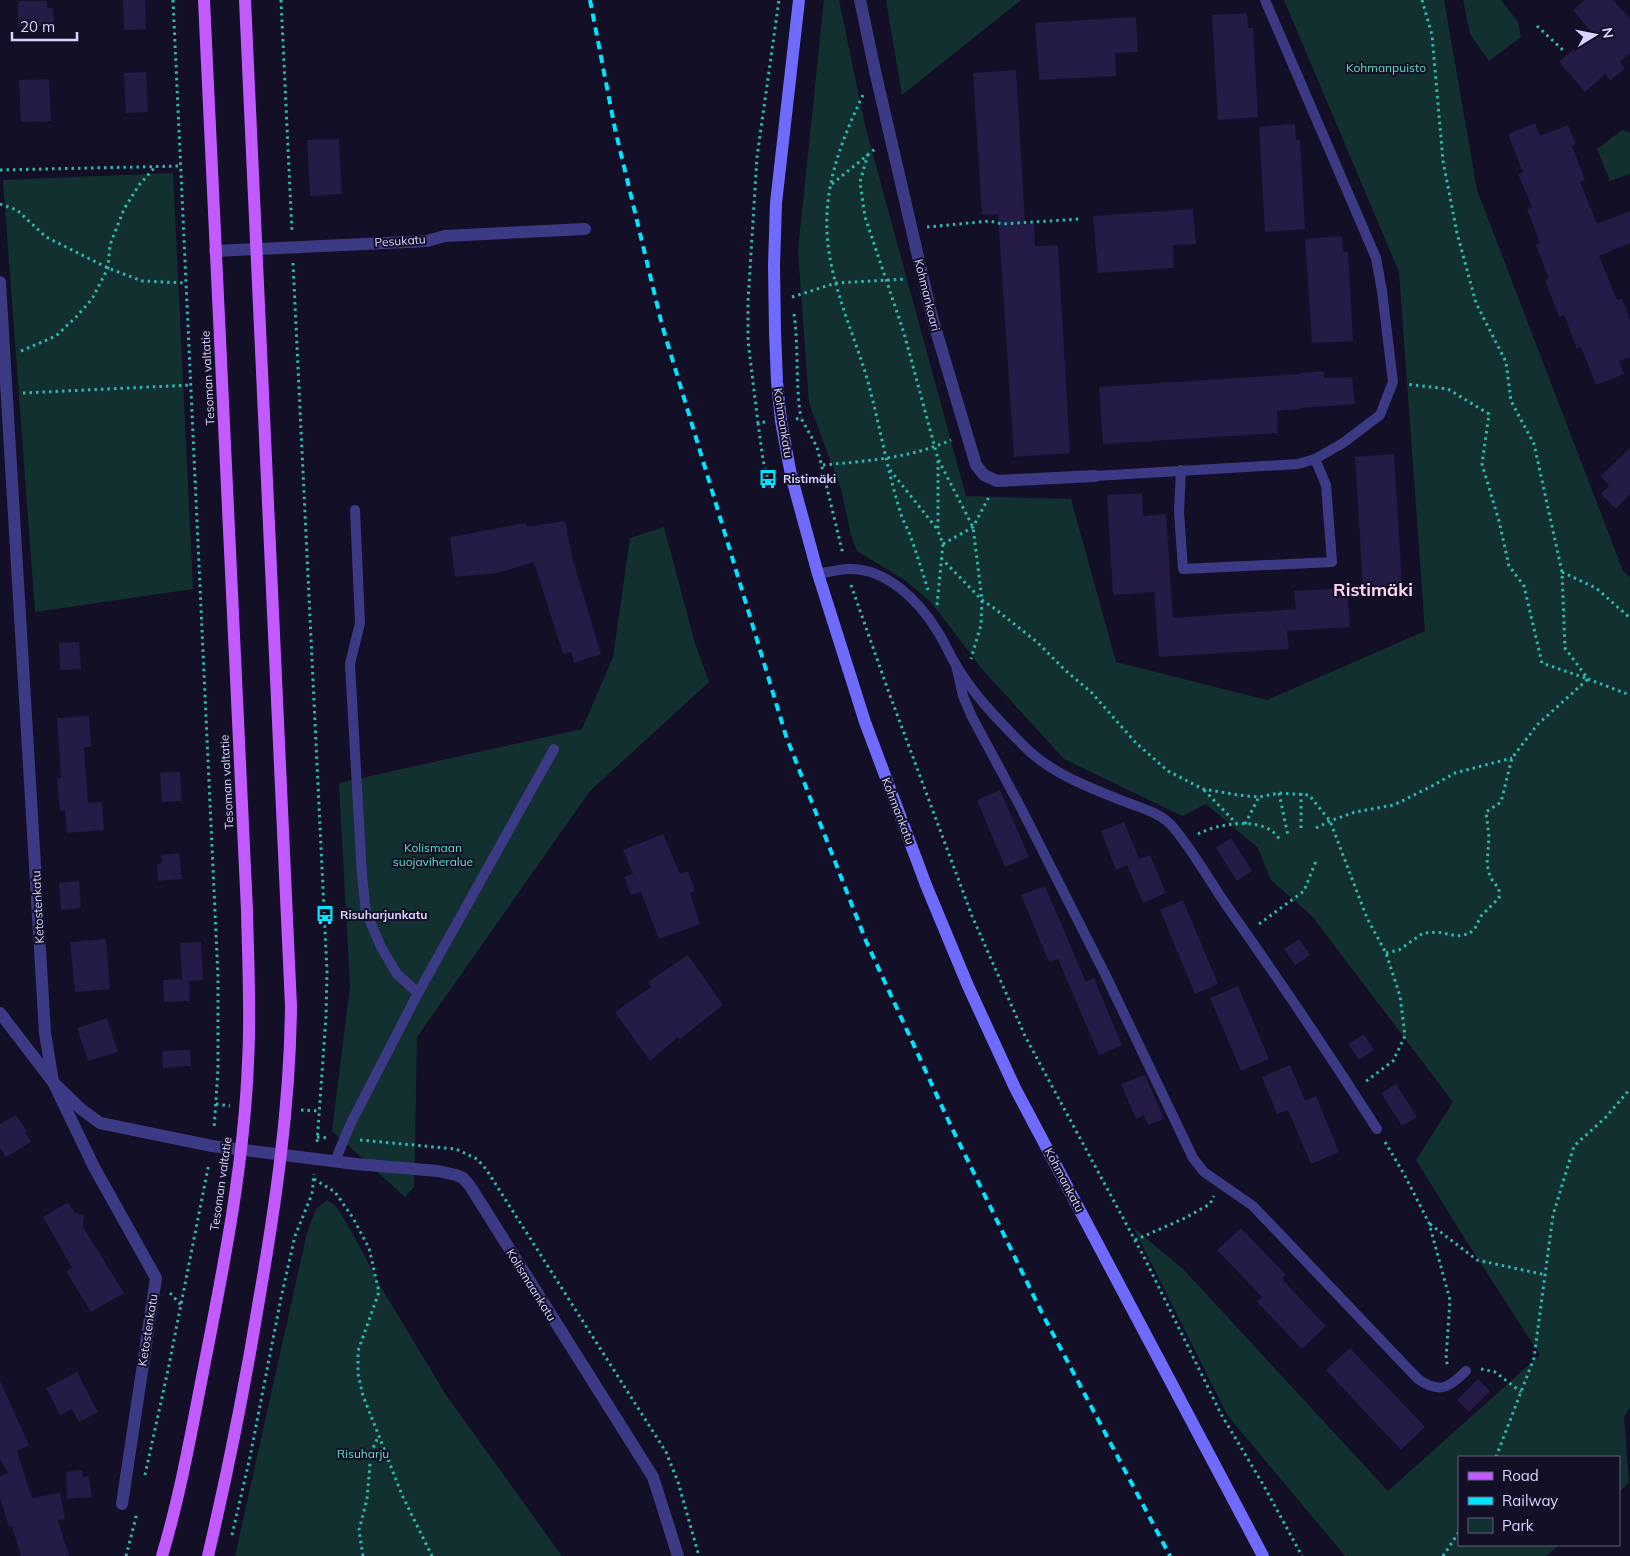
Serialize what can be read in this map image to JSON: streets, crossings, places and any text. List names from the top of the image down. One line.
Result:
{"streets":{"main road":["Tesoman valtatie"],"street":["Pesukatu","Kohmankaari","Kohmankatu","Ketostenkatu","Kolismaankatu"]},"crossings":[["Pesukatu","Tesoman valtatie"],["Tesoman valtatie","Kolismaankatu"],["Ketostenkatu","Kolismaankatu"]],"districts":["Ristimäki"],"parks":["Kohmanpuisto","Kolismaan suojaviheralue","Risuharju"],"places":{"bus stop":["Ristimäki","Risuharjunkatu"]},"legend":["Road","Railway","Park"],"scale_bar":"20 m","north":"right"}
